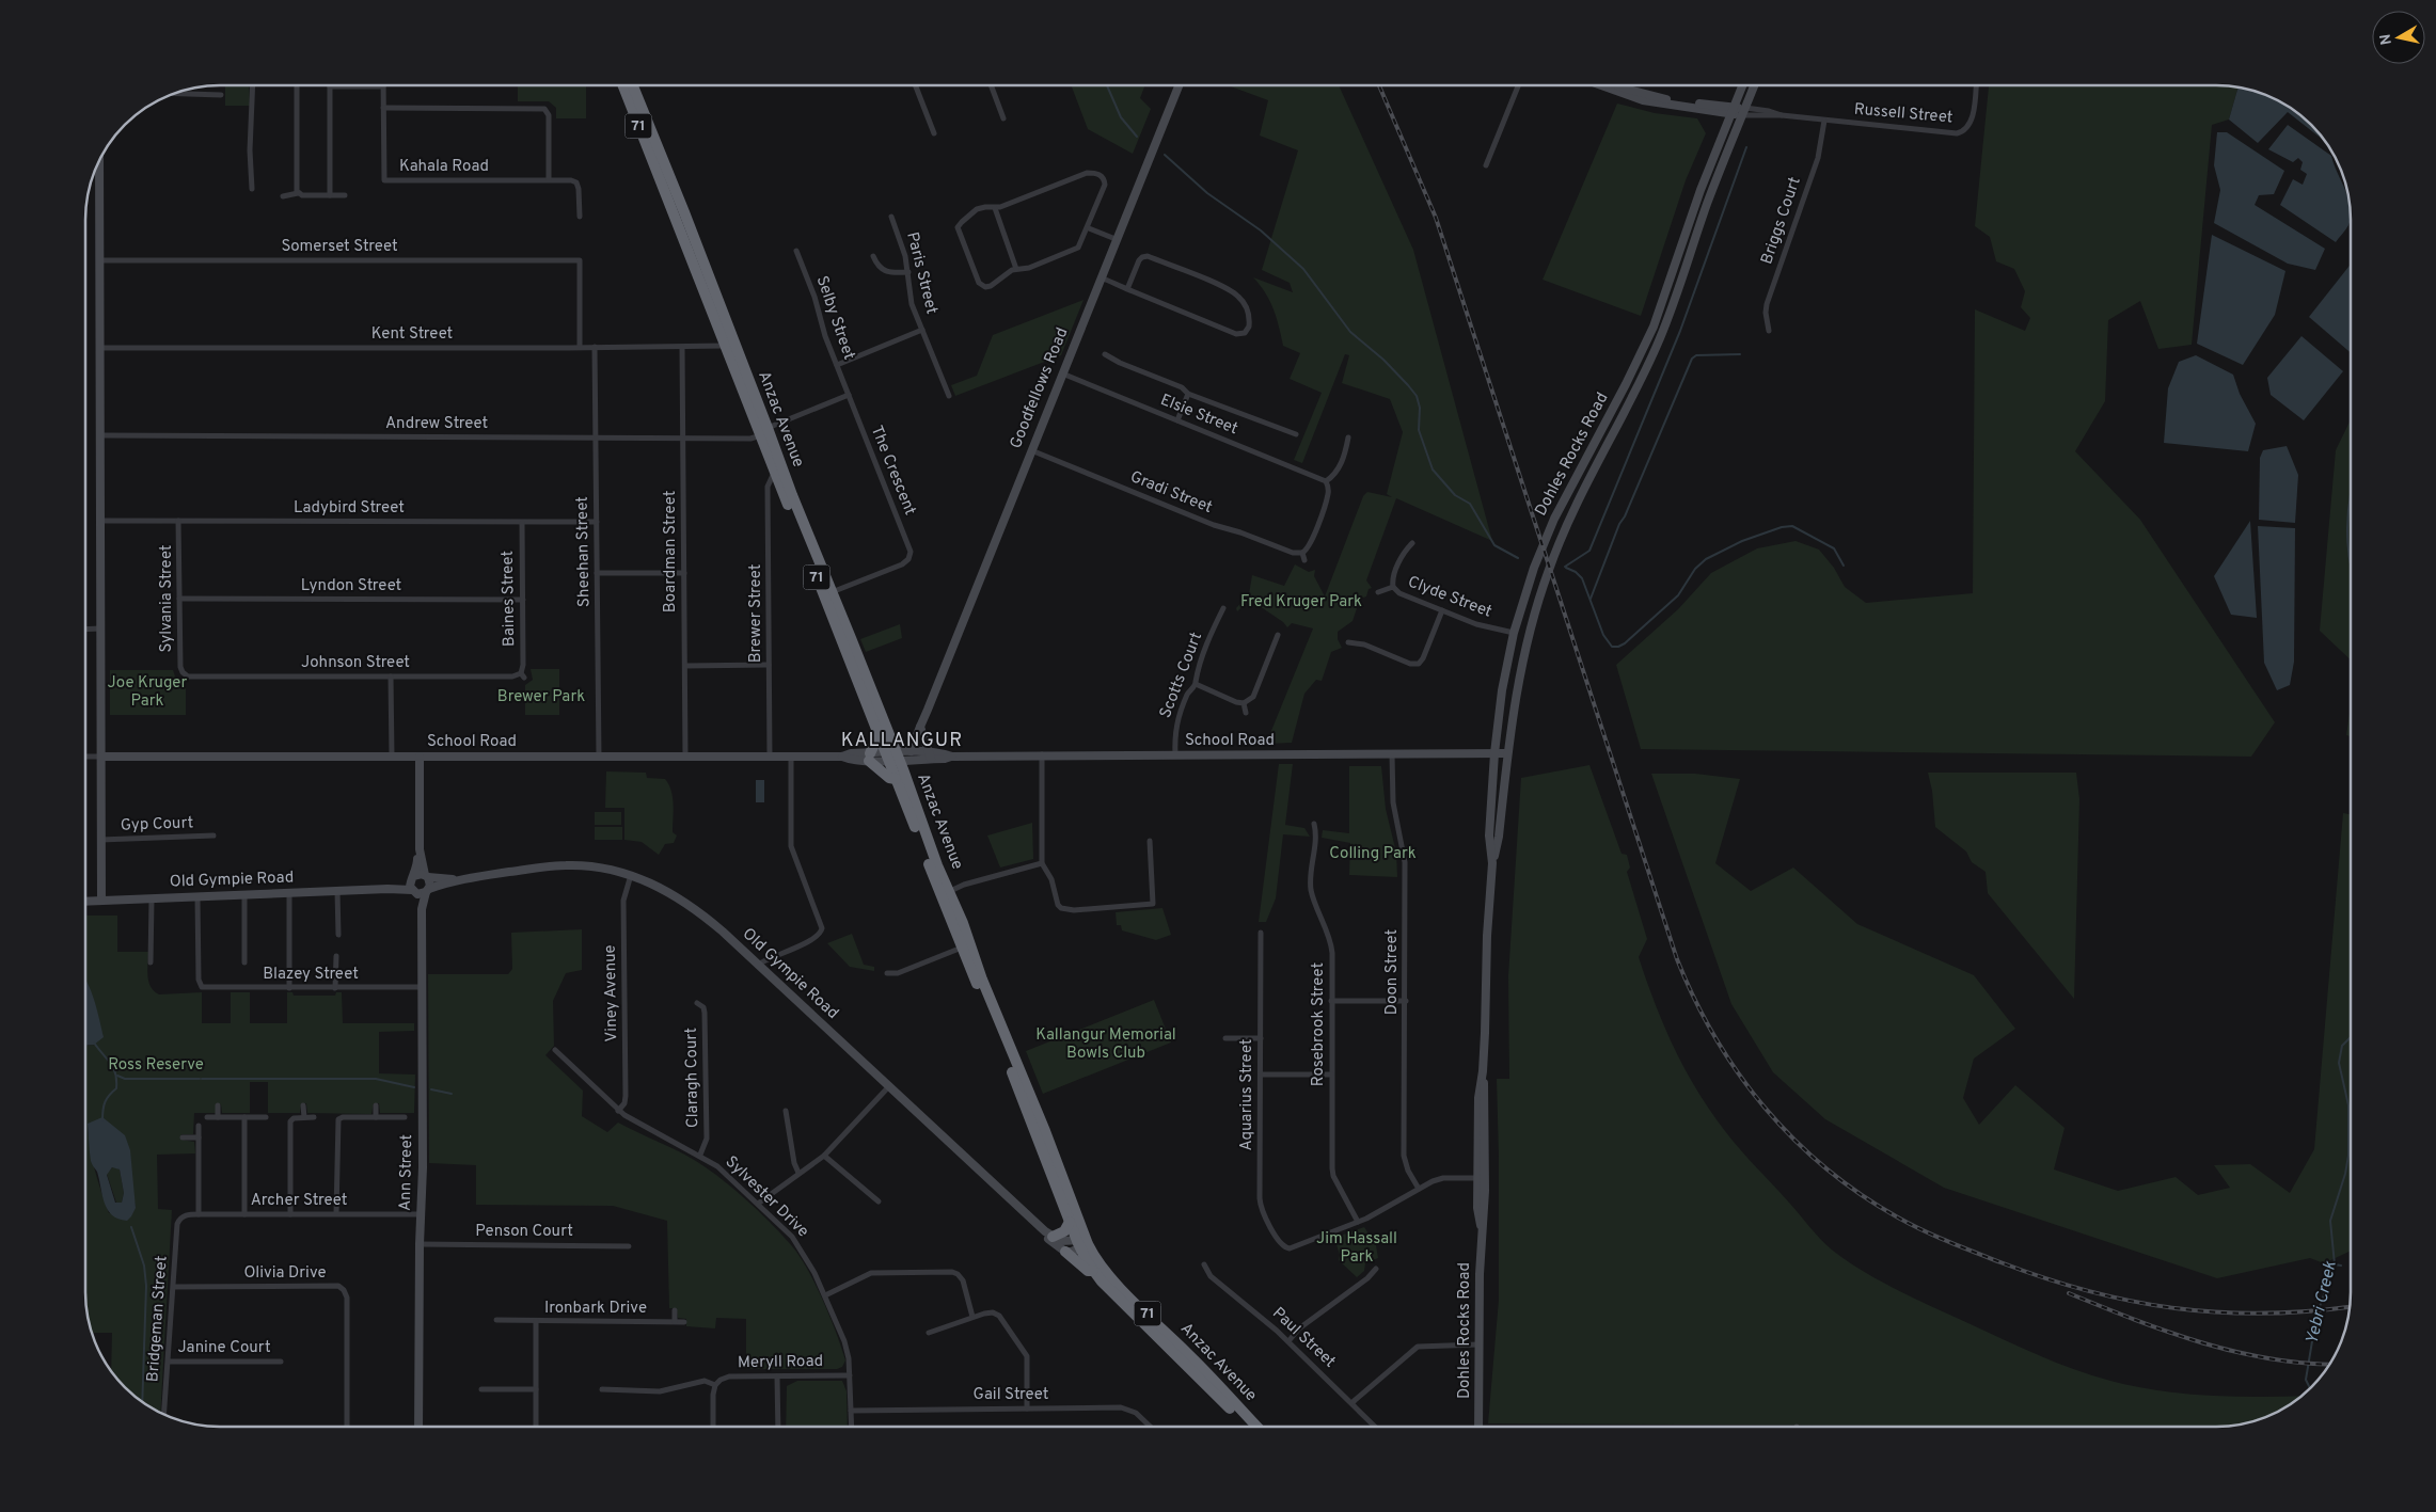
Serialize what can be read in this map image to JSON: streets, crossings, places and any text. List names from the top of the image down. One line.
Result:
{"streets":{"highway":["71","Anzac Avenue"],"street":["Russell Street","Kahala Road","Briggs Court","Somerset Street","Paris Street","Selby Street","Kent Street","Goodfellows Road","Elsie Street","Andrew Street","Dohles Rocks Road","The Crescent","Gradi Street","Ladybird Street","Sheehan Street","Boardman Street","Lyndon Street","Clyde Street","Sylvania Street","Baines Street","Brewer Street","Johnson Street","Scotts Court","School Road","Gyp Court","Old Gympie Road","Doon Street","Blazey Street","Viney Avenue","Rosebrook Street","Claragh Court","Aquarius Street","Ann Street","Sylvester Drive","Archer Street","Penson Court","Olivia Drive","Ironbark Drive","Bridgeman Street","Paul Street","Janine Court","Meryll Road","Gail Street"]},"crossings":[["Russell Street","Briggs Court"],["Russell Street","Dohles Rocks Road"],["Somerset Street","Kent Street"],["Selby Street","The Crescent"],["Kent Street","Anzac Avenue"],["Kent Street","Sheehan Street"],["Kent Street","Boardman Street"],["Goodfellows Road","Elsie Street"],["Goodfellows Road","Gradi Street"],["Goodfellows Road","School Road"],["Anzac Avenue","Andrew Street"],["Anzac Avenue","The Crescent"],["Anzac Avenue","Brewer Street"],["Anzac Avenue","School Road"],["Andrew Street","Sheehan Street"],["Andrew Street","Boardman Street"],["Dohles Rocks Road","Clyde Street"],["Dohles Rocks Road","School Road"],["Ladybird Street","Sheehan Street"],["Ladybird Street","Sylvania Street"],["Ladybird Street","Baines Street"],["Sheehan Street","School Road"],["Boardman Street","School Road"],["Lyndon Street","Sylvania Street"],["Lyndon Street","Baines Street"],["Sylvania Street","Johnson Street"],["Baines Street","Johnson Street"],["Brewer Street","School Road"],["Scotts Court","School Road"],["School Road","Doon Street"],["Old Gympie Road","Blazey Street"],["Old Gympie Road","Viney Avenue"],["Old Gympie Road","Ann Street"],["Blazey Street","Ann Street"],["Viney Avenue","Sylvester Drive"],["Rosebrook Street","Aquarius Street"],["Claragh Court","Sylvester Drive"],["Ann Street","Archer Street"],["Ann Street","Penson Court"],["Sylvester Drive","Meryll Road"],["Sylvester Drive","Gail Street"],["Archer Street","Bridgeman Street"],["Olivia Drive","Bridgeman Street"],["Bridgeman Street","Janine Court"]],"districts":["KALLANGUR"],"water":["Yebri Creek"],"parks":["Fred Kruger Park","Joe Kruger Park","Brewer Park","Colling Park","Kallangur Memorial Bowls Club","Ross Reserve","Jim Hassall Park"],"north":"left"}
